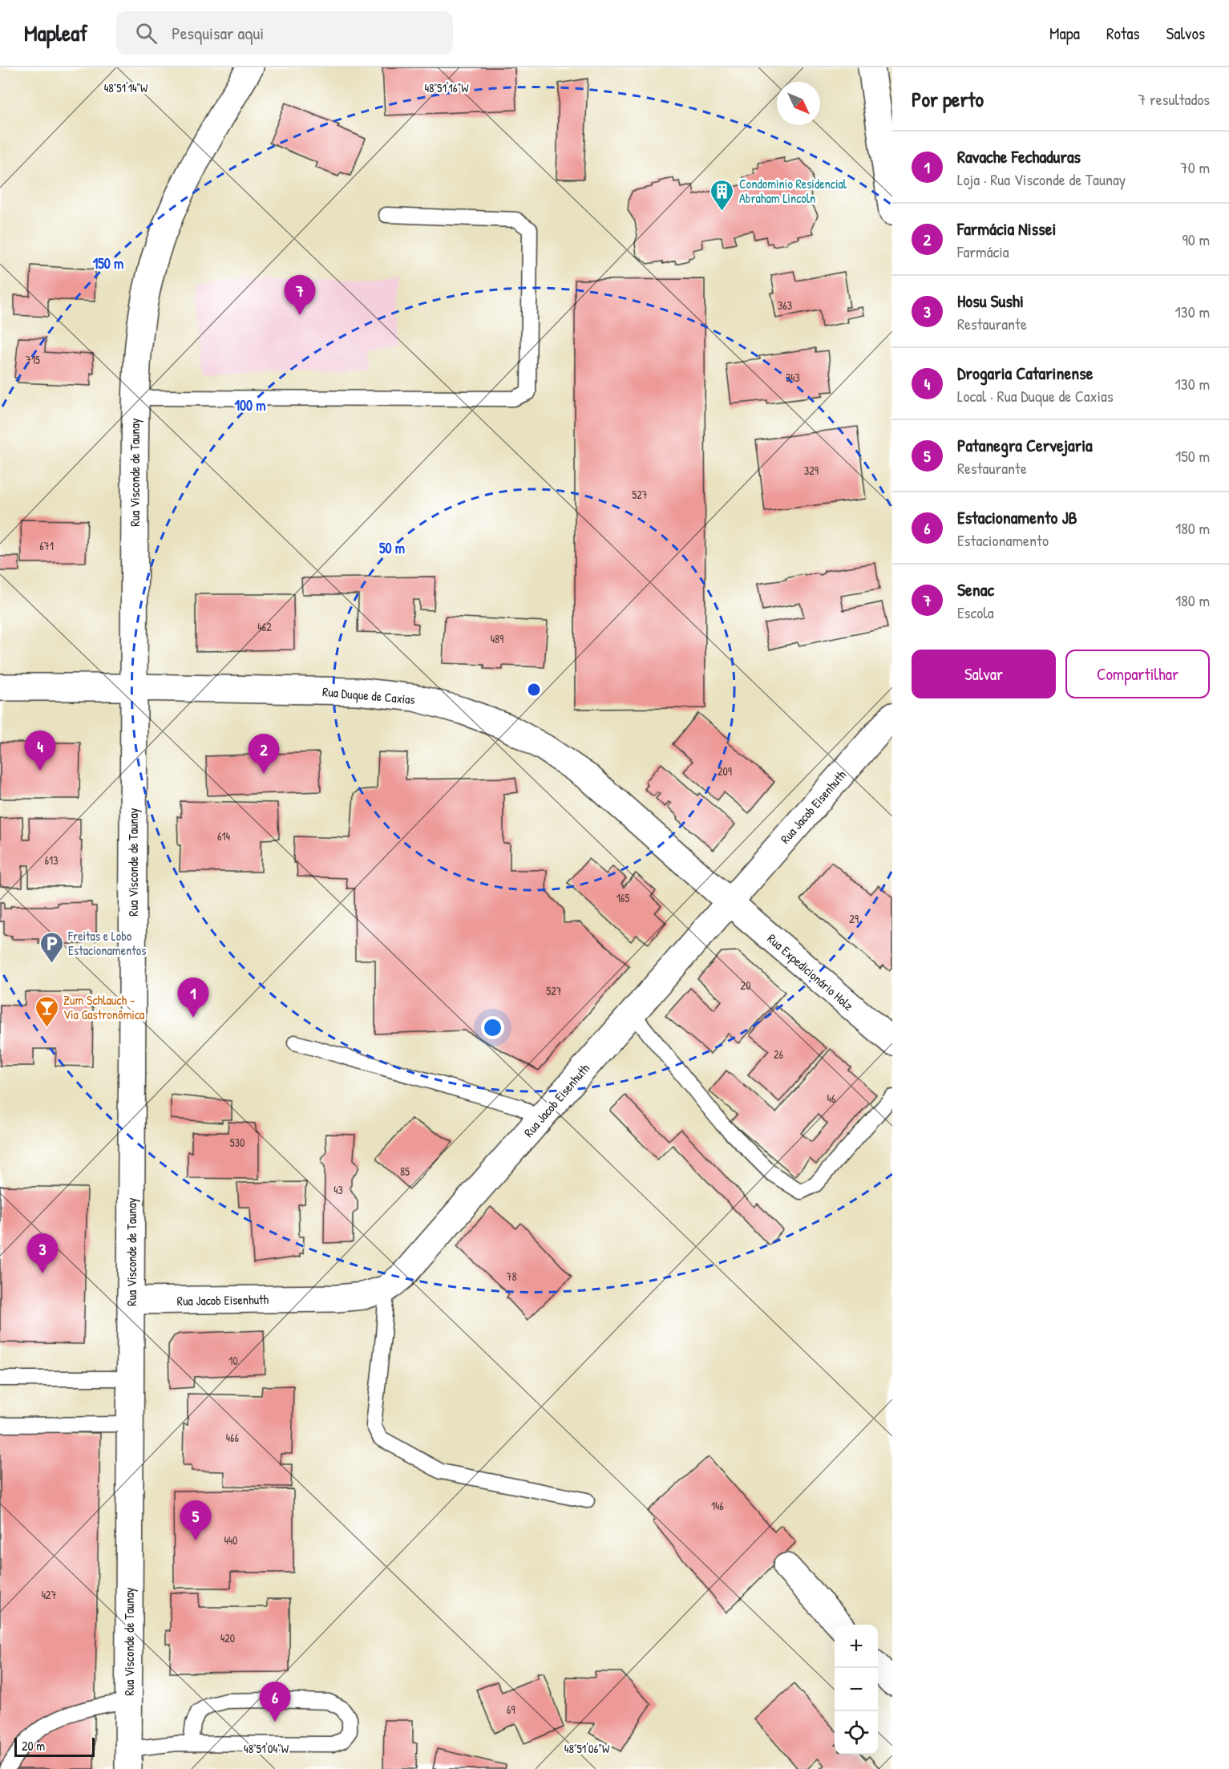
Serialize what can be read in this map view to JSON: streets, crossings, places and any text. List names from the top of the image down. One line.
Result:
{"streets":{"main road":["Rua Visconde de Taunay","Rua Duque de Caxias","Rua Jacob Eisenhuth","Rua Expedicionário Holz"]},"crossings":[["Rua Visconde de Taunay","Rua Duque de Caxias"],["Rua Visconde de Taunay","Rua Jacob Eisenhuth"],["Rua Duque de Caxias","Rua Jacob Eisenhuth"],["Rua Duque de Caxias","Rua Expedicionário Holz"],["Rua Jacob Eisenhuth","Rua Expedicionário Holz"]],"places":{"building":["Condomínio Residencial Abraham Lincoln"],"parking":["Freitas e Lobo Estacionamentos"],"bar":["Zum Schlauch - Via Gastronômica"]},"house_numbers":["363","715","343","329","527","671","462","489","209","614","613","165","29","20","527","26","46","530","85","43","78","10","466","146","440","427","420","69"],"scale_bar":"20 m","north":"bottom right","page":{"header":"Mapleaf","search":"Pesquisar aqui","nav":["Mapa","Rotas","Salvos"],"heading":["Por perto","7 resultados"],"list":[{"mark":"1","name":"Ravache Fechaduras","note":"Loja · Rua Visconde de Taunay","value":"70 m"},{"mark":"2","name":"Farmácia Nissei","note":"Farmácia","value":"90 m"},{"mark":"3","name":"Hosu Sushi","note":"Restaurante","value":"130 m"},{"mark":"4","name":"Drogaria Catarinense","note":"Local · Rua Duque de Caxias","value":"130 m"},{"mark":"5","name":"Patanegra Cervejaria","note":"Restaurante","value":"150 m"},{"mark":"6","name":"Estacionamento JB","note":"Estacionamento","value":"180 m"},{"mark":"7","name":"Senac","note":"Escola","value":"180 m"}],"pins":["7","4","2","1","3","5","6"],"buttons":["Salvar","Compartilhar"],"map_buttons":["+","−"],"scale":"20 m"},"coordinates":["48°51'14\"W","48°51'16\"W","48°51'04\"W","48°51'06\"W"],"rings":["150 m","100 m","50 m"]}
